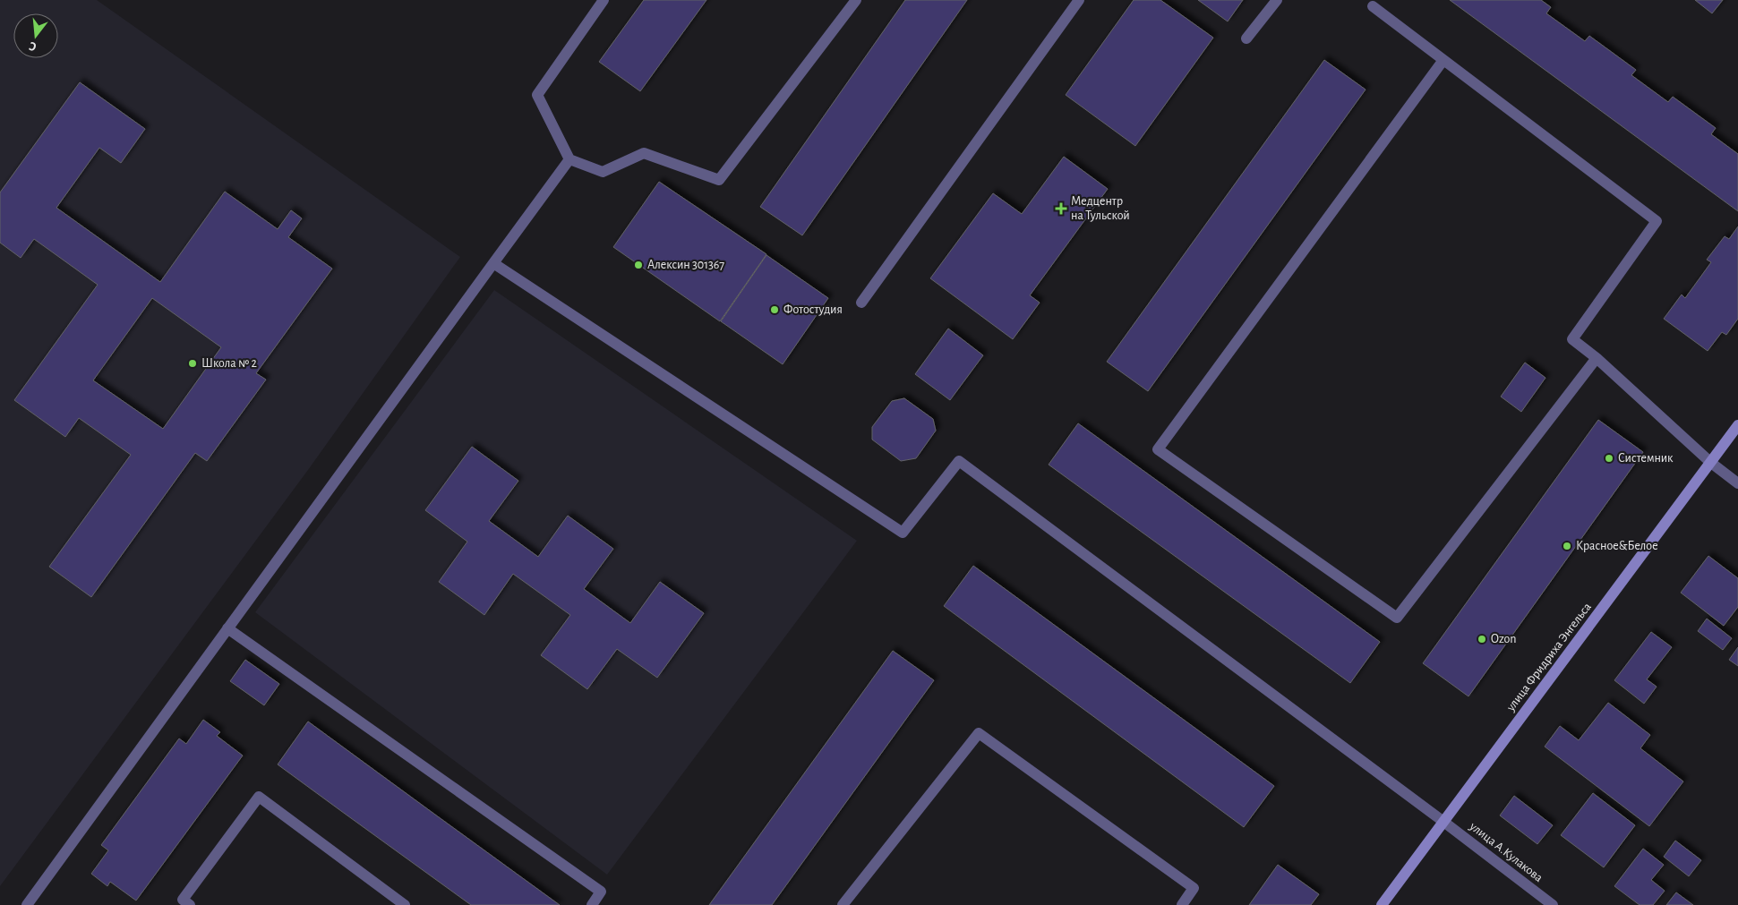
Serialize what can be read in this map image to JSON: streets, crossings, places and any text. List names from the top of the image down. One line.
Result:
{"streets":{"main road":["улица Фридриха Энгельса"],"street":["улица А.Кулакова"]},"crossings":[["улица Фридриха Энгельса","улица А.Кулакова"]],"places":{"health":["Медцентр на Тульской"],"other":["Алексин 301367","Фотостудия","Школа № 2","Системник","Красное&Белое","Ozon"]},"north":"bottom"}
